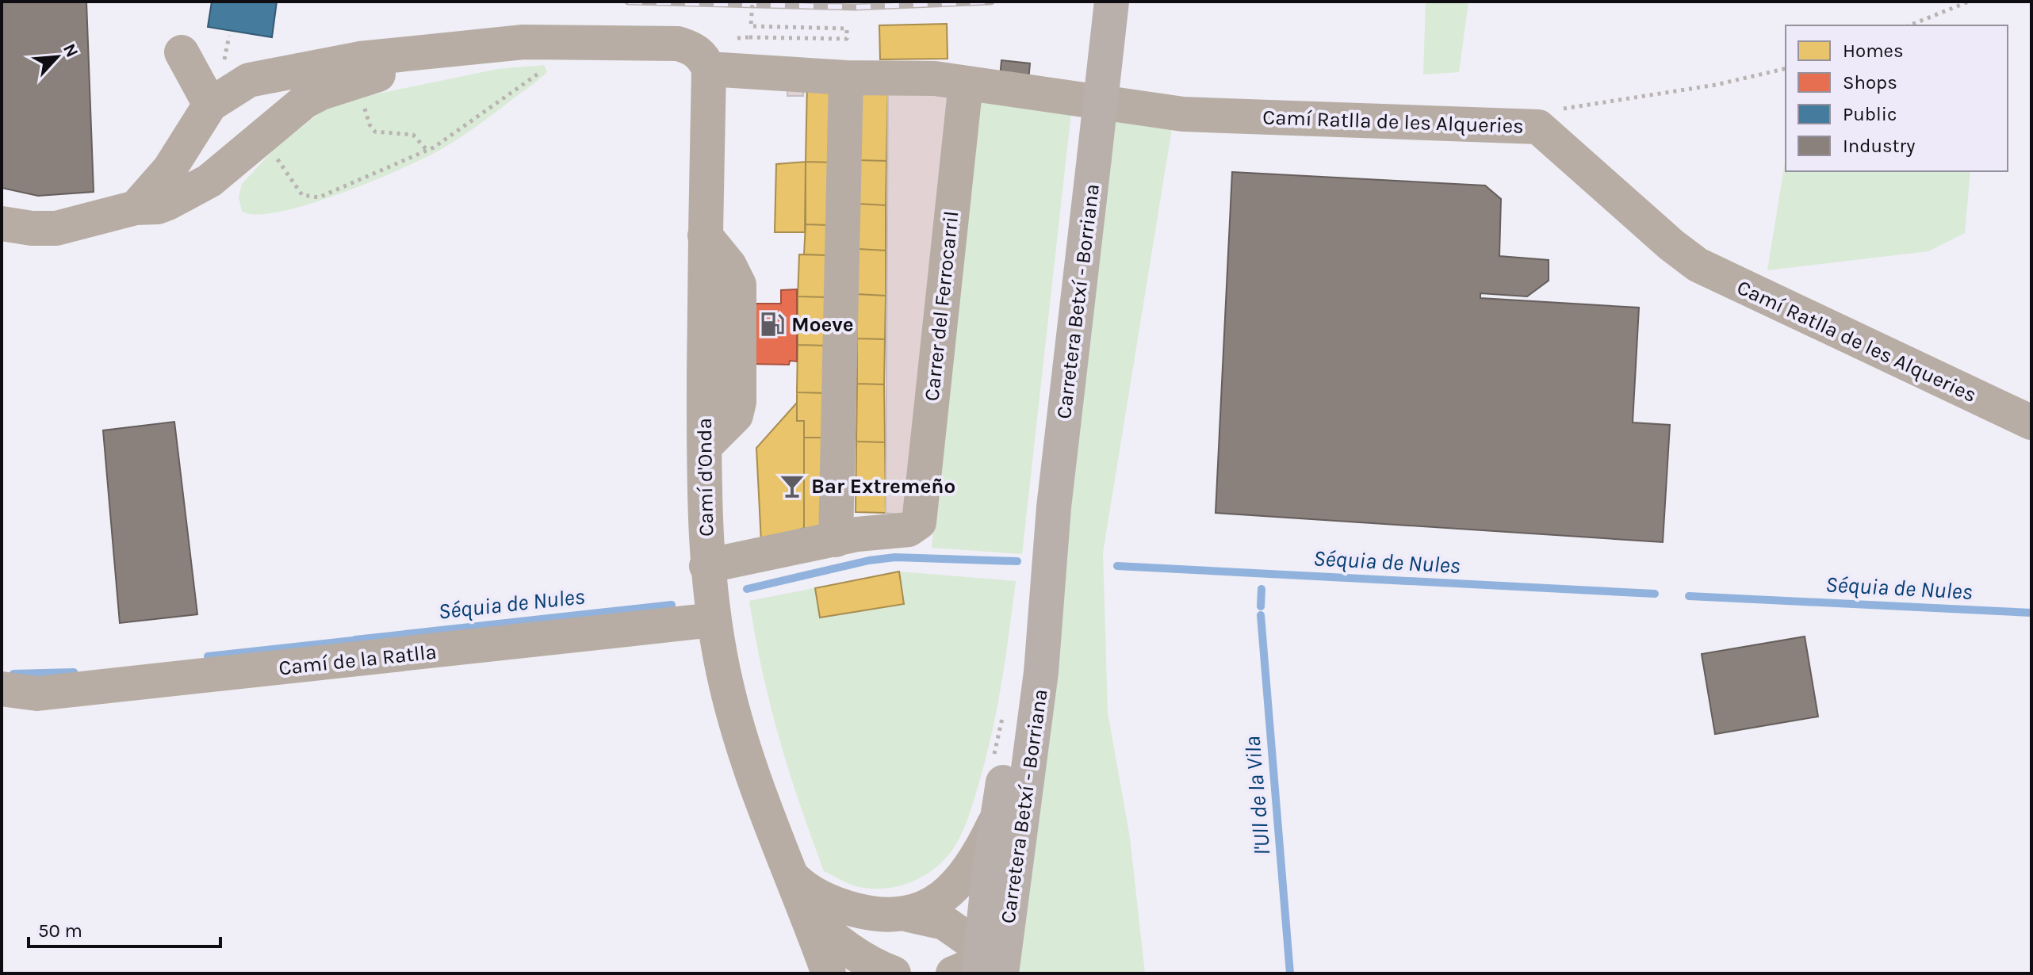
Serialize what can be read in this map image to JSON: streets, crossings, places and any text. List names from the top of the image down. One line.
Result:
{"streets":{"main road":["Carretera Betxí - Borriana"],"street":["Camí Ratlla de les Alqueries","Carrer del Ferrocarril","Camí d'Onda","Camí de la Ratlla"]},"crossings":[["Camí Ratlla de les Alqueries","Carrer del Ferrocarril"],["Camí Ratlla de les Alqueries","Camí d'Onda"],["Camí d'Onda","Camí de la Ratlla"]],"water":["Séquia de Nules","l'Ull de la Vila"],"places":{"fuel station":["Moeve"],"bar":["Bar Extremeño"]},"legend":["Homes","Shops","Public","Industry"],"scale_bar":"50 m","north":"top right"}
